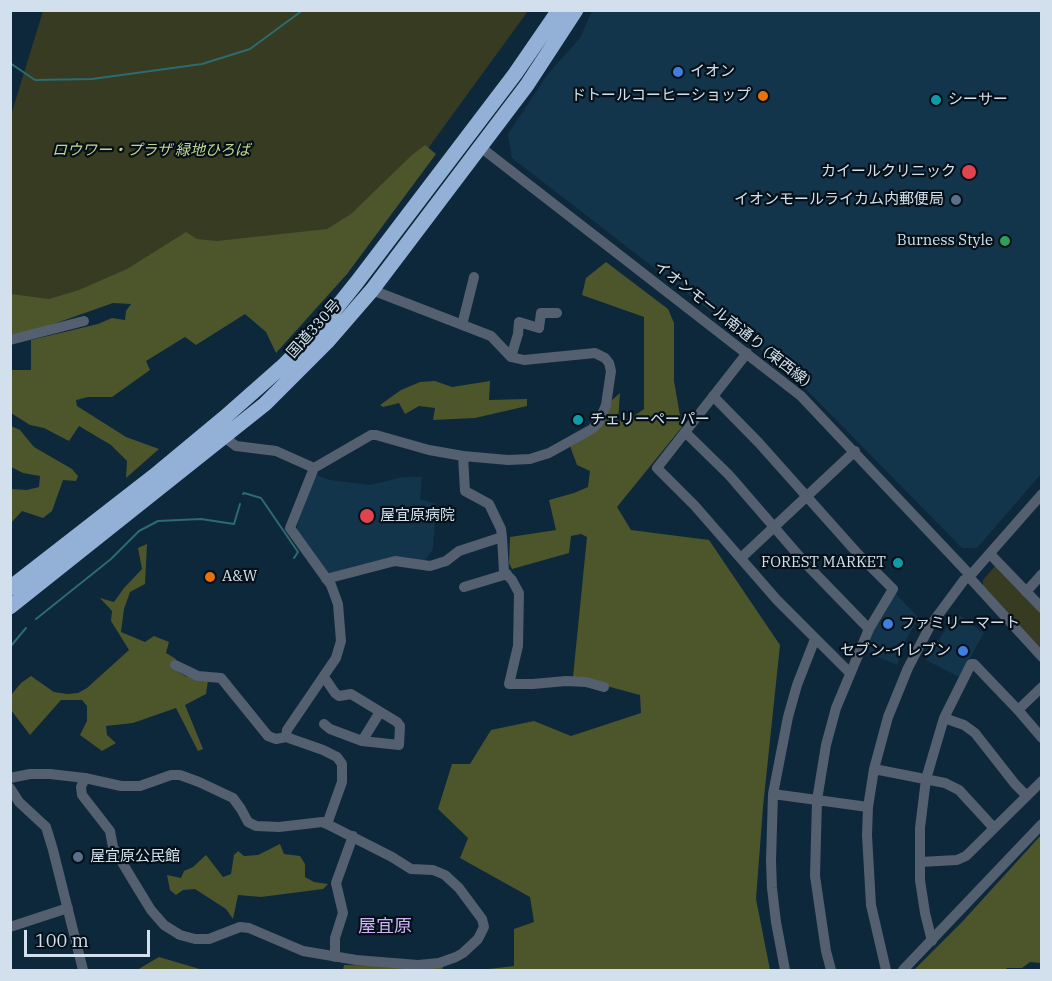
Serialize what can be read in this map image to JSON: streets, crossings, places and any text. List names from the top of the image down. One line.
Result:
{"streets":{"highway":["国道330号"],"street":["イオンモール南通り (東西線)"]},"crossings":[["イオンモール南通り (東西線)","国道330号"]],"districts":["屋宜原"],"parks":["ロウワー・プラザ 緑地ひろば"],"places":["イオン","ドトールコーヒーショップ","シーサー","カイールクリニック","イオンモールライカム内郵便局","Burness Style","チェリーペーパー","屋宜原病院","FOREST MARKET","A&W","ファミリーマート","セブン-イレブン","屋宜原公民館"],"scale_bar":"100 m"}
